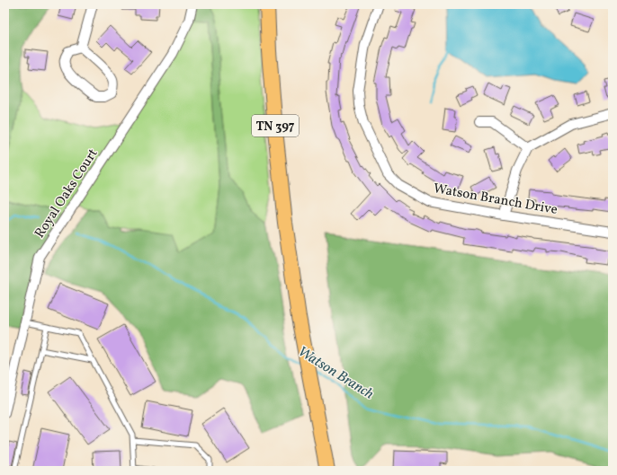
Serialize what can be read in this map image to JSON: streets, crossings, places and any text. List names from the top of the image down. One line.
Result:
{"streets":{"main road":["TN 397"],"street":["Royal Oaks Court","Watson Branch Drive"]},"water":["Watson Branch"]}
